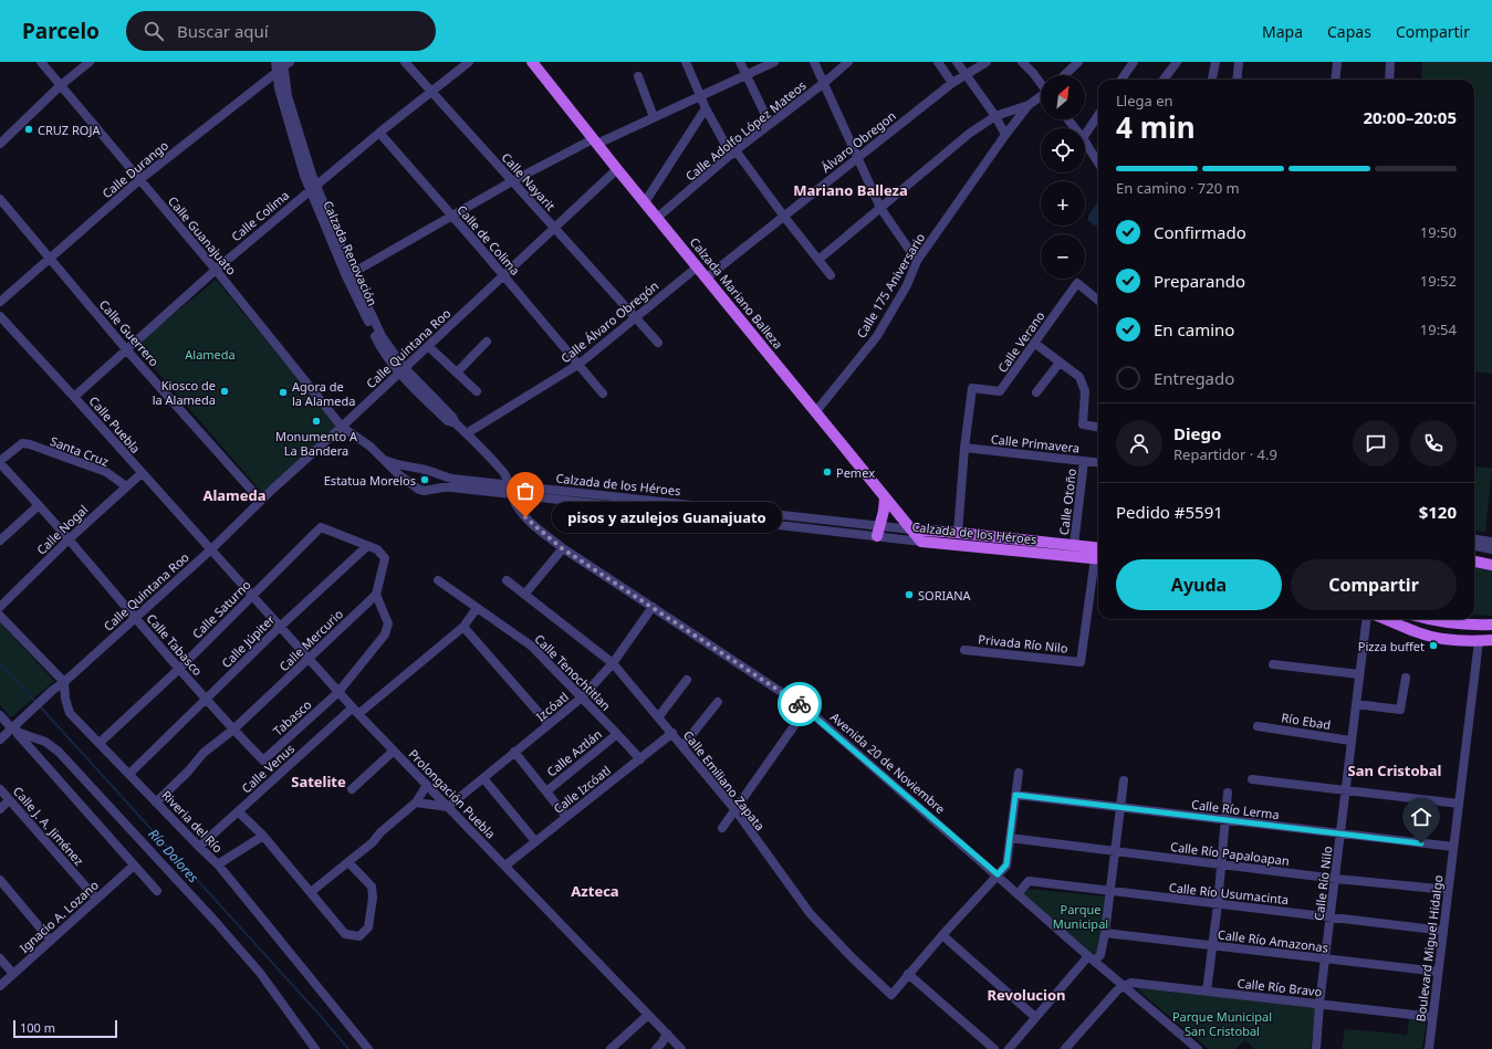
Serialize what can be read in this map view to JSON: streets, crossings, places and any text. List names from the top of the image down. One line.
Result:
{"streets":{"main road":["Calzada Mariano Balleza","Calzada de los Héroes"],"street":["Calle Adolfo López Mateos","Álvaro Obregon","Calle Durango","Calle Nayarit","Calle Colima","Calle Guanajuato","Calle de Colima","Calzada Renovación","Calle 175 Aniversario","Calle Álvaro Obregón","Calle Guerrero","Calle Verano","Calle Quintana Roo","Calle Puebla","Calle Primavera","Santa Cruz","Calle Otoño","Calle Nogal","Calle Saturno","Calle Mercurio","Calle Júpiter","Privada Río Nilo","Calle Tabasco","Calle Tenochtitlan","Izcóatl","Tabasco","Río Ebad","Calle Aztlán","Avenida 20 de Noviembre","Calle Venus","Calle Emiliano Zapata","Calle Izcóatl","Prolongación Puebla","Calle Río Lerma","Riveria del Río","Calle J. A. Jiménez","Calle Río Papaloapan","Calle Río Nilo","Calle Río Usumacinta","Ignacio A. Lozano","Calle Río Amazonas","Boulevard Miguel Hidalgo","Calle Río Bravo"]},"crossings":[["Calle Adolfo López Mateos","Calzada Mariano Balleza"],["Álvaro Obregon","Calzada Mariano Balleza"],["Calle Durango","Calle Guanajuato"],["Calle Durango","Calzada Renovación"],["Calle Durango","Calle Guerrero"],["Calle Nayarit","Calle Colima"],["Calle Nayarit","Calle Álvaro Obregón"],["Calle Nayarit","Calle Quintana Roo"],["Calle Colima","Calle Guanajuato"],["Calle Colima","Calle de Colima"],["Calle Colima","Calzada Renovación"],["Calle Colima","Calle Guerrero"],["Calle Colima","Calle Puebla"],["Calle Guanajuato","Calle Quintana Roo"],["Calle Guanajuato","Calzada de los Héroes"],["Calle de Colima","Calle Álvaro Obregón"],["Calle de Colima","Calle Quintana Roo"],["Calzada Renovación","Calle Álvaro Obregón"],["Calzada Renovación","Calle Quintana Roo"],["Calzada Renovación","Calzada de los Héroes"],["Calzada Renovación","Avenida 20 de Noviembre"],["Calle 175 Aniversario","Calzada Mariano Balleza"],["Calzada Mariano Balleza","Calle Álvaro Obregón"],["Calzada Mariano Balleza","Calle Quintana Roo"],["Calzada Mariano Balleza","Calzada de los Héroes"],["Calle Guerrero","Calle Quintana Roo"],["Calle Verano","Calle Primavera"],["Calle Quintana Roo","Calle Puebla"],["Calle Quintana Roo","Calle Tabasco"],["Calle Quintana Roo","Prolongación Puebla"],["Calle Quintana Roo","Riveria del Río"],["Calle Puebla","Calle Nogal"],["Calle Puebla","Prolongación Puebla"],["Calle Primavera","Calle Otoño"],["Santa Cruz","Calle Nogal"],["Santa Cruz","Calle Tabasco"],["Calzada de los Héroes","Calle Otoño"],["Calzada de los Héroes","Avenida 20 de Noviembre"],["Calle Nogal","Calle Tabasco"],["Calle Saturno","Calle Júpiter"],["Calle Saturno","Calle Tabasco"],["Calle Saturno","Prolongación Puebla"],["Calle Saturno","Riveria del Río"],["Calle Mercurio","Calle Tabasco"],["Calle Mercurio","Tabasco"],["Calle Mercurio","Prolongación Puebla"],["Calle Mercurio","Riveria del Río"],["Calle Júpiter","Calle Tabasco"],["Calle Júpiter","Prolongación Puebla"],["Calle Júpiter","Riveria del Río"],["Calle Tabasco","Tabasco"],["Calle Tenochtitlan","Izcóatl"],["Calle Tenochtitlan","Calle Aztlán"],["Calle Tenochtitlan","Calle Venus"],["Calle Tenochtitlan","Calle Izcóatl"],["Izcóatl","Avenida 20 de Noviembre"],["Izcóatl","Calle Emiliano Zapata"],["Izcóatl","Prolongación Puebla"],["Tabasco","Prolongación Puebla"],["Río Ebad","Calle Río Nilo"],["Avenida 20 de Noviembre","Calle Río Usumacinta"],["Avenida 20 de Noviembre","Calle Río Bravo"],["Calle Venus","Prolongación Puebla"],["Calle Venus","Riveria del Río"],["Calle Emiliano Zapata","Calle Izcóatl"],["Calle Izcóatl","Prolongación Puebla"],["Calle Río Lerma","Calle Río Nilo"],["Calle Río Lerma","Boulevard Miguel Hidalgo"],["Calle J. A. Jiménez","Ignacio A. Lozano"],["Calle Río Papaloapan","Calle Río Nilo"],["Calle Río Papaloapan","Boulevard Miguel Hidalgo"],["Calle Río Nilo","Calle Río Usumacinta"],["Calle Río Nilo","Calle Río Amazonas"],["Calle Río Nilo","Calle Río Bravo"],["Calle Río Usumacinta","Boulevard Miguel Hidalgo"],["Calle Río Amazonas","Boulevard Miguel Hidalgo"],["Boulevard Miguel Hidalgo","Calle Río Bravo"]],"districts":["Mariano Balleza","Alameda","San Cristobal","Satelite","Azteca","Revolucion"],"water":["Río Dolores"],"parks":["Alameda","Parque Municipal","Parque Municipal San Cristobal"],"places":["CRUZ ROJA","Kiosco de la Alameda","Agora de la Alameda","Monumento A La Bandera","Pemex","Estatua Morelos","pisos y azulejos Guanajuato","SORIANA","Pizza buffet"],"scale_bar":"100 m","north":"top right","page":{"header":"Parcelo","search":"Buscar aquí","nav":["Mapa","Capas","Compartir"],"map_buttons":["+","−"],"heading":["4 min","Llega en","20:00–20:05"],"panel":["Diego","Repartidor · 4.9","Pedido #5591","$120"],"bar":"En camino · 720 m","list":[["Confirmado","19:50"],["Preparando","19:52"],["En camino","19:54"],"Entregado"],"bubble":"pisos y azulejos Guanajuato","buttons":["Ayuda","Compartir"],"scale":"100 m"}}
